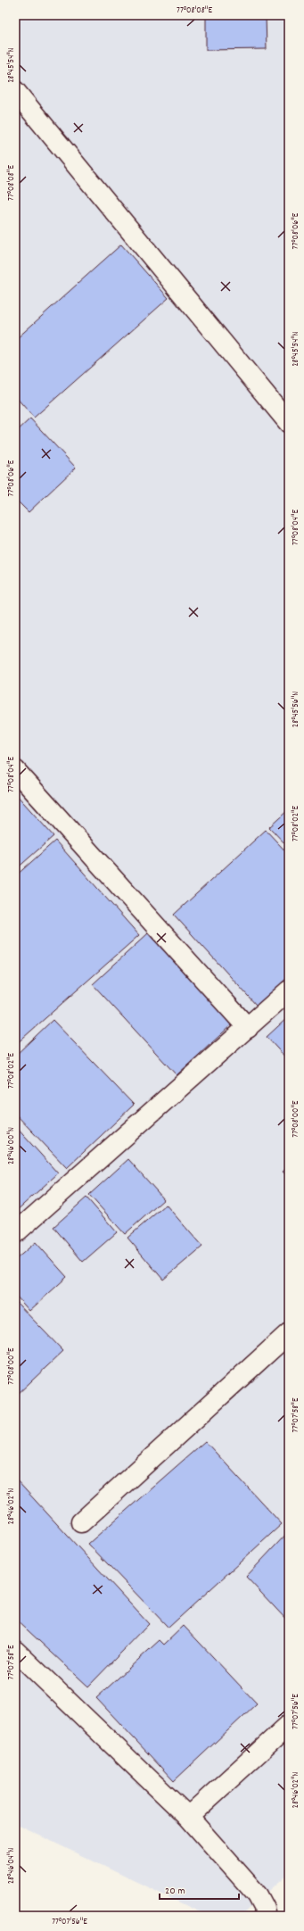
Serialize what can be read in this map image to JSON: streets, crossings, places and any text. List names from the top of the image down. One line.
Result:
{"scale_bar":"20 m","coordinates":["77°08'08\"E","28°45'54\"N","77°08'06\"E","77°08'04\"E","28°45'56\"N","77°08'02\"E","77°08'00\"E","28°46'00\"N","77°07'58\"E","28°46'02\"N","77°07'56\"E","28°46'04\"N"]}
